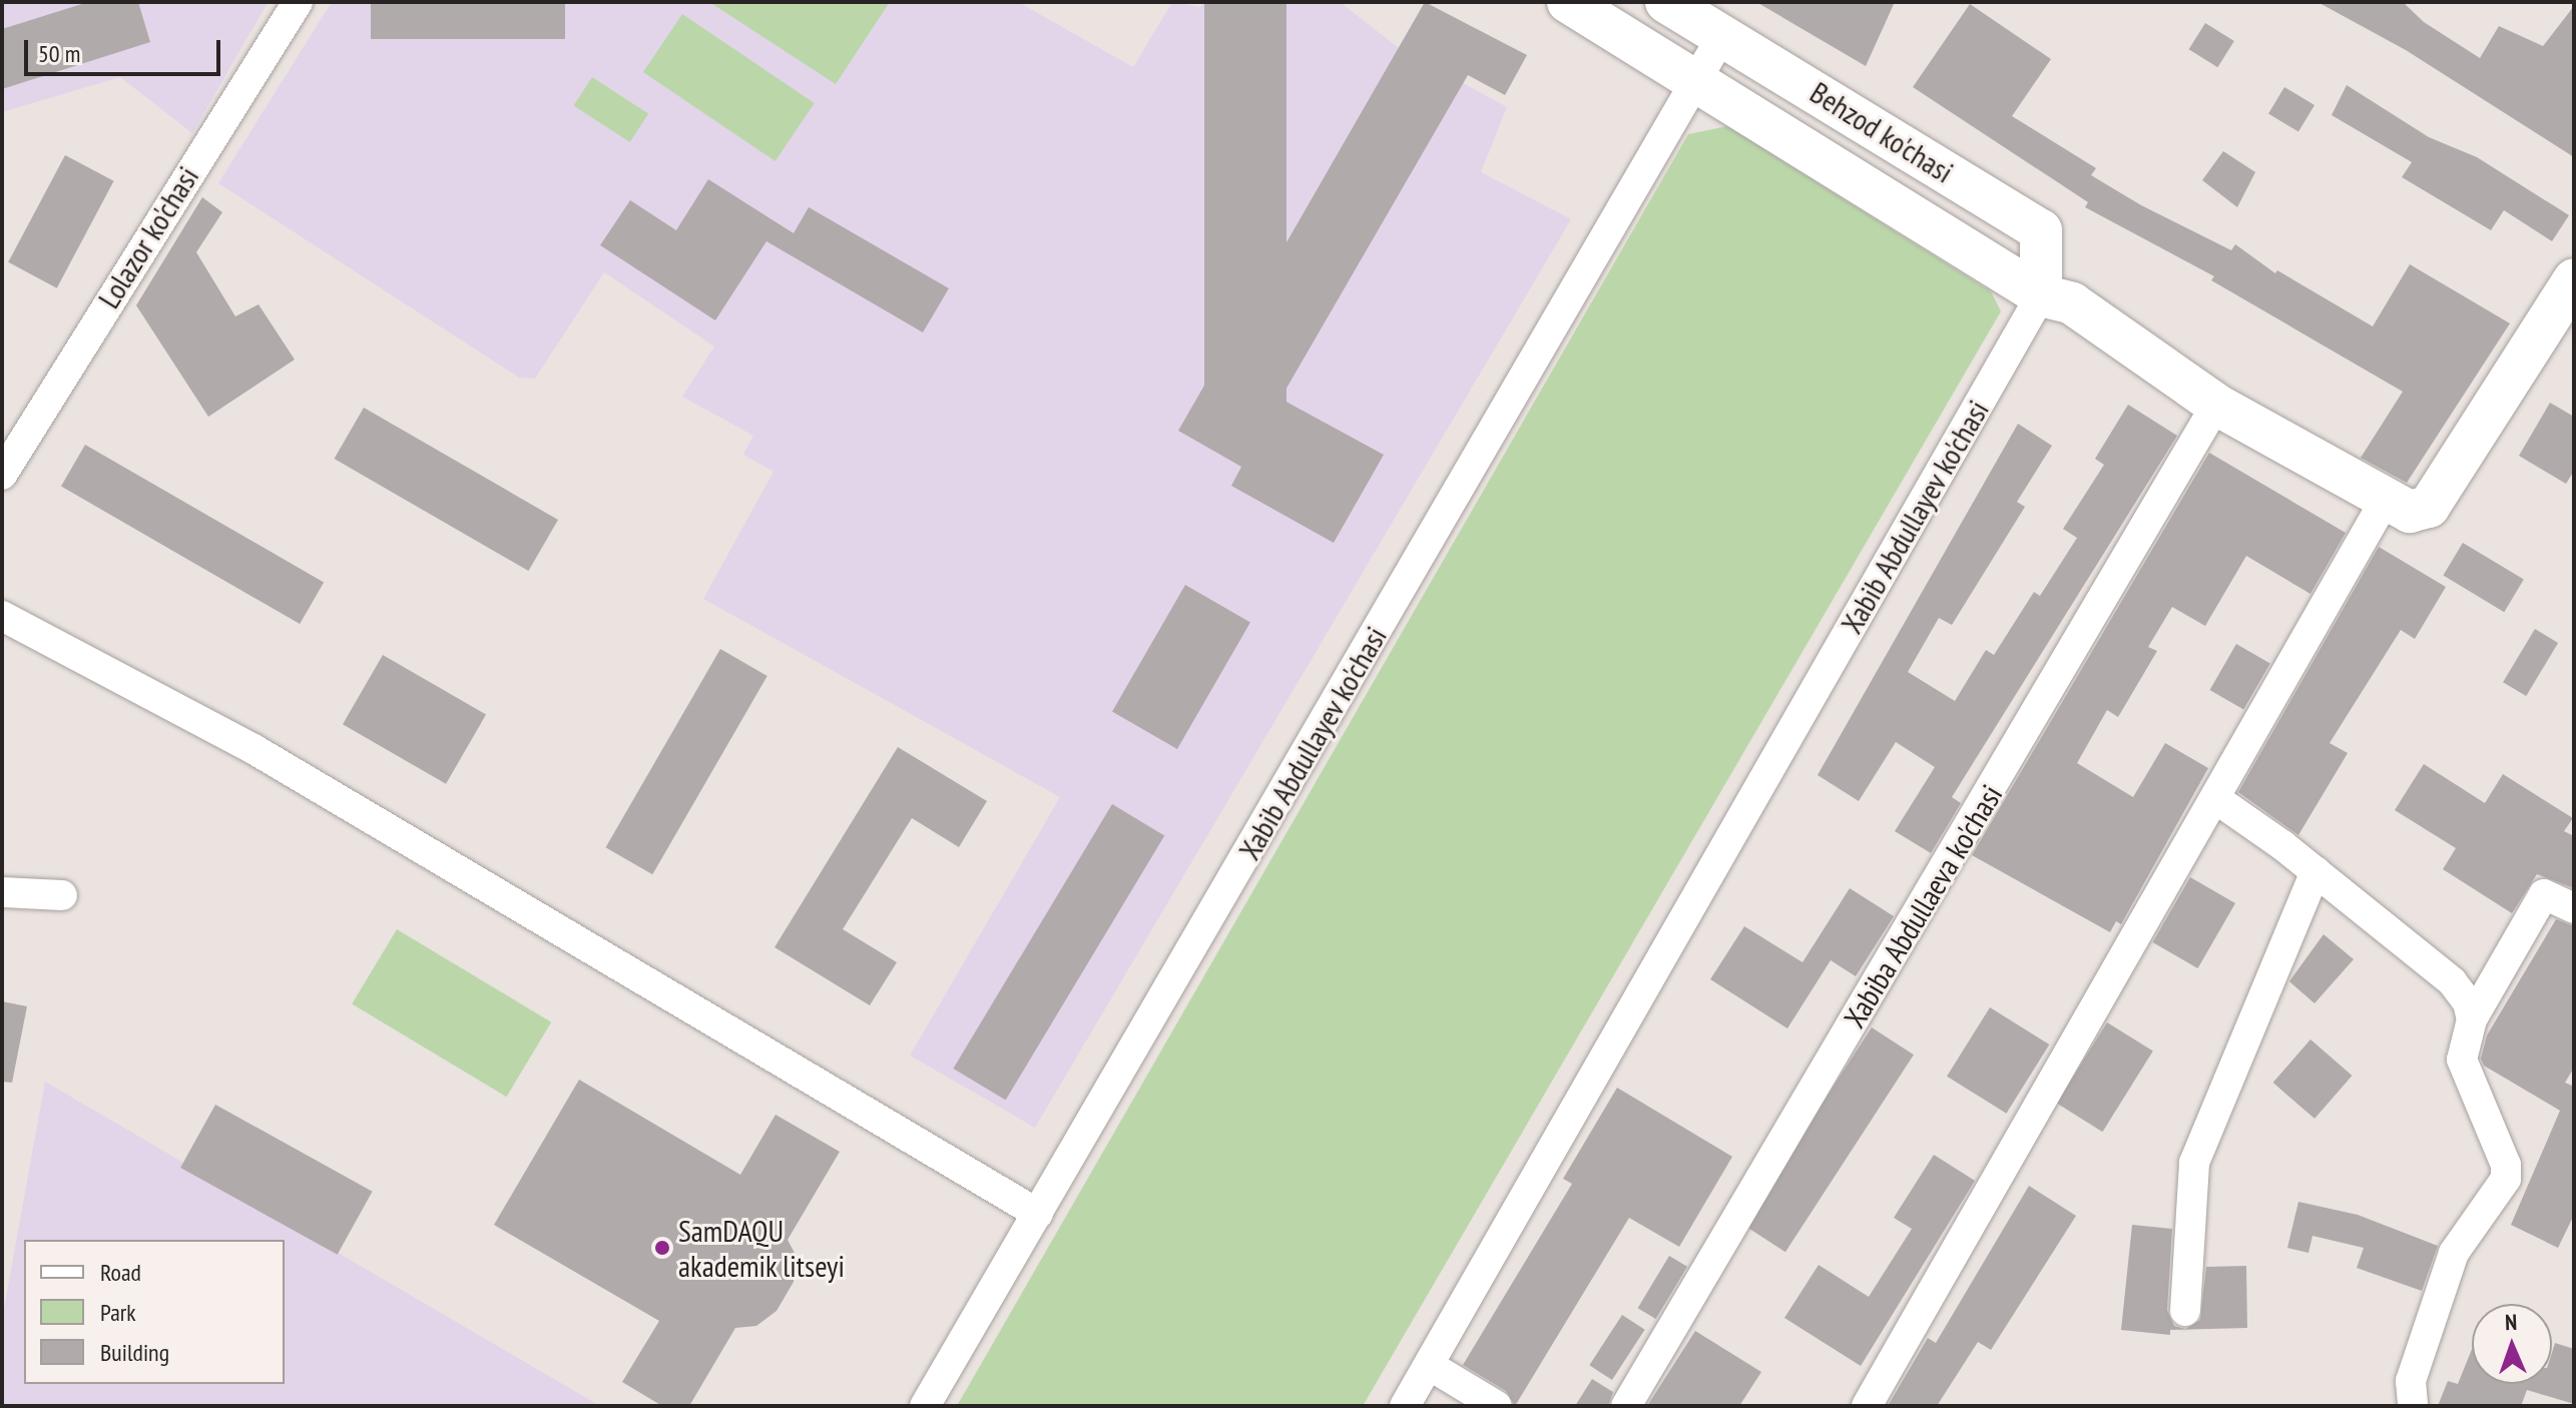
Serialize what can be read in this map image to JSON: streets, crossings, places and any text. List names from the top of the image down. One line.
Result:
{"streets":{"street":["Behzod ko'chasi","Lolazor ko'chasi","Xabib Abdullayev ko'chasi","Xabiba Abdullaeva ko'chasi"]},"crossings":[["Behzod ko'chasi","Xabib Abdullayev ko'chasi"]],"places":["SamDAQU akademik litseyi"],"legend":["Road","Park","Building"],"scale_bar":"50 m","north":"top"}
